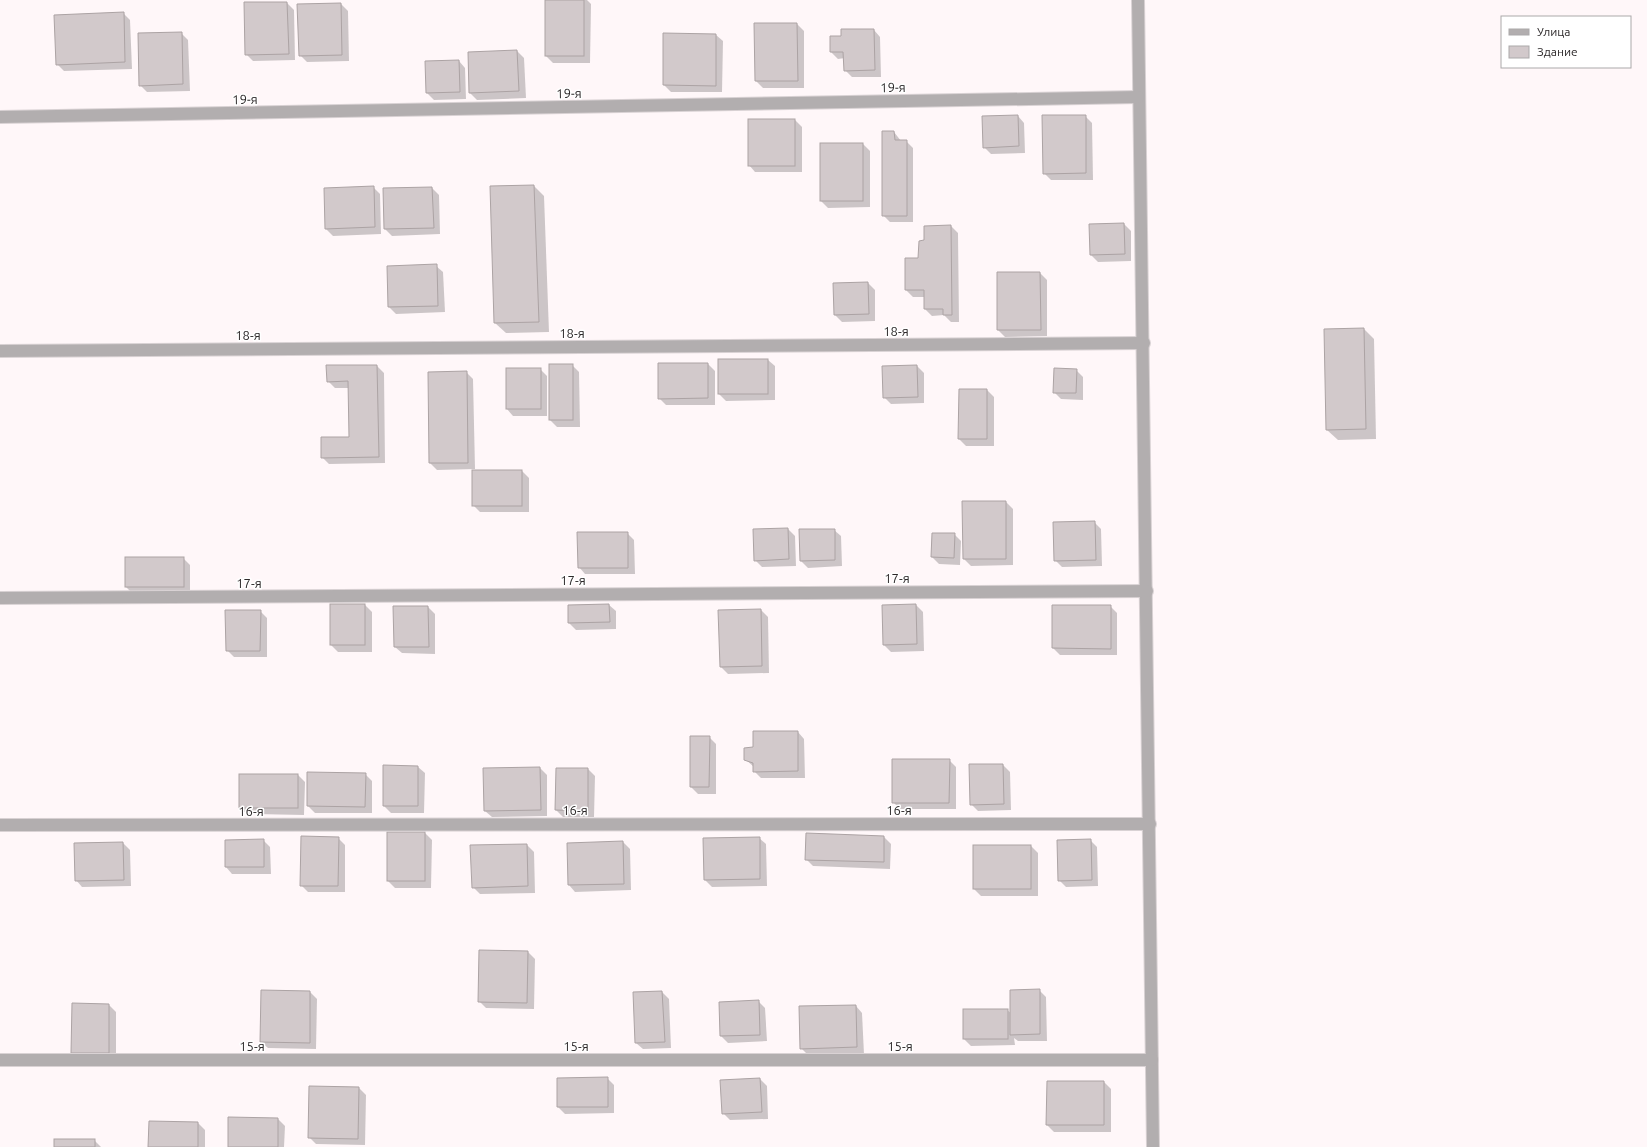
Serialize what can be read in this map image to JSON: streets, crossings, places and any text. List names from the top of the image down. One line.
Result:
{"streets":{"street":["19-я","18-я","17-я","16-я","15-я"]},"legend":["Улица","Здание"]}
